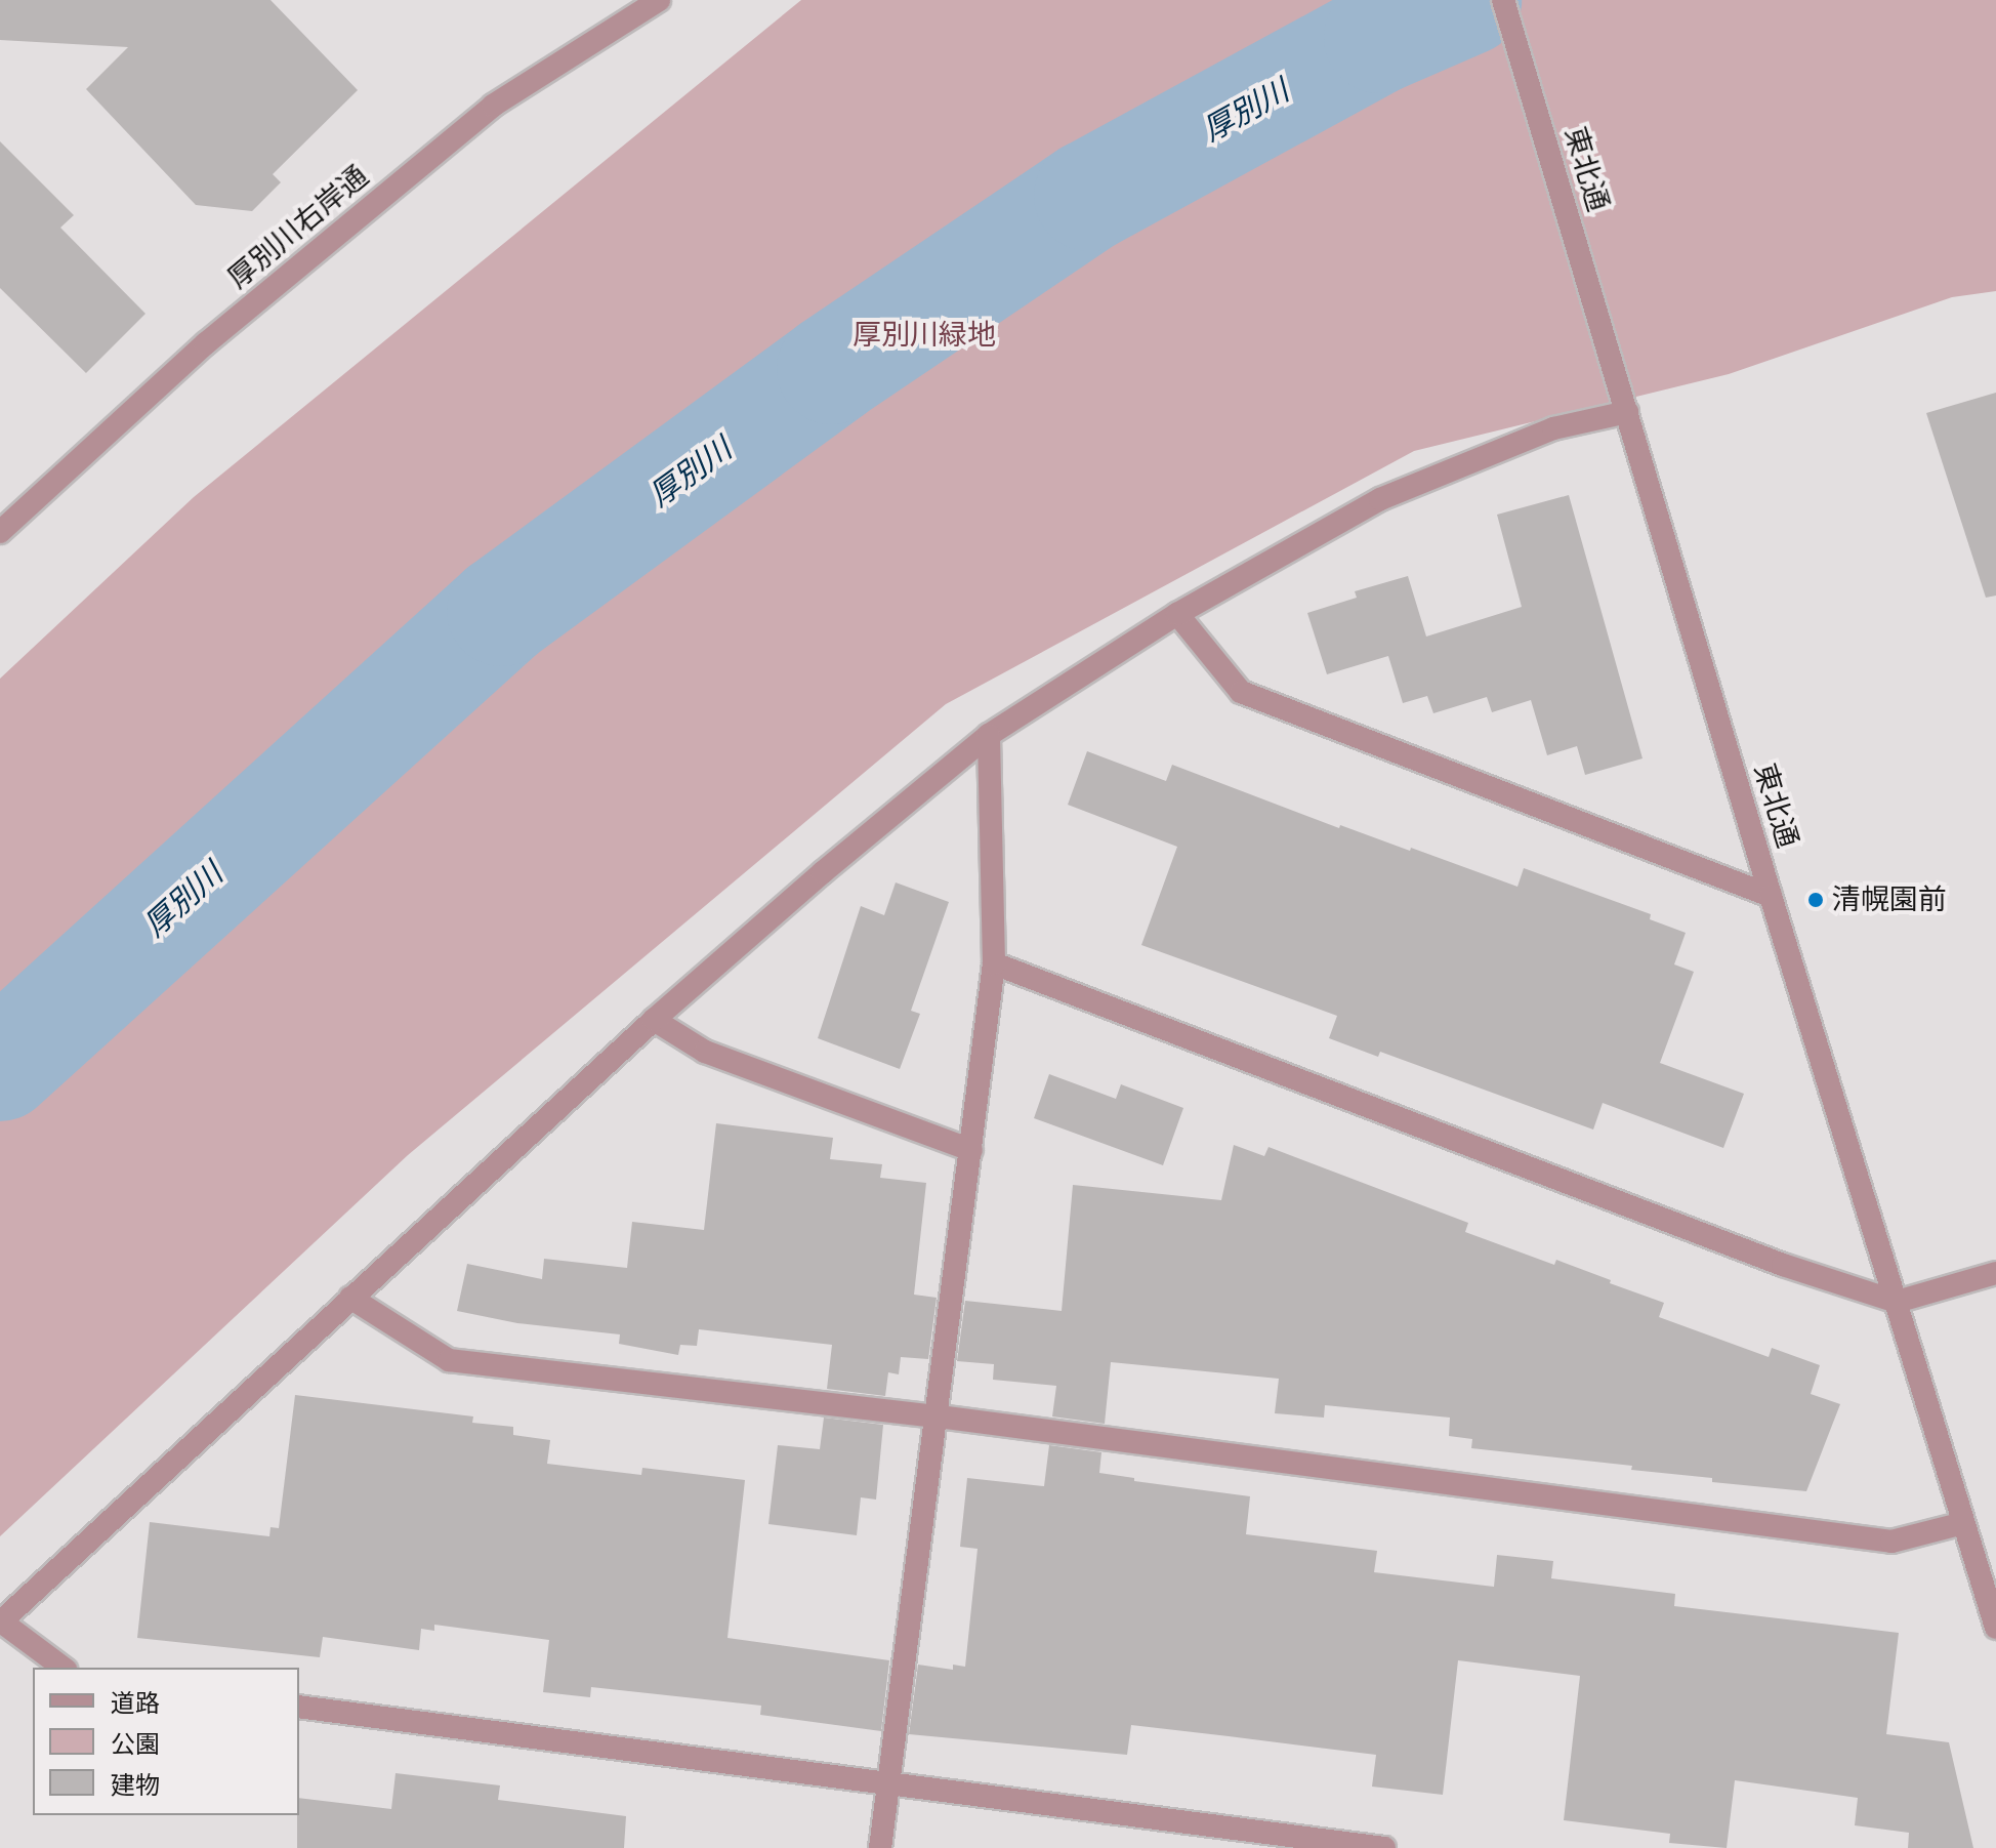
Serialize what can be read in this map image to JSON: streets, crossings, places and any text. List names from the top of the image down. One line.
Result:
{"streets":{"street":["東北通","厚別川右岸通"]},"water":["厚別川"],"parks":["厚別川緑地"],"places":["清幌園前"],"legend":["道路","公園","建物"]}
